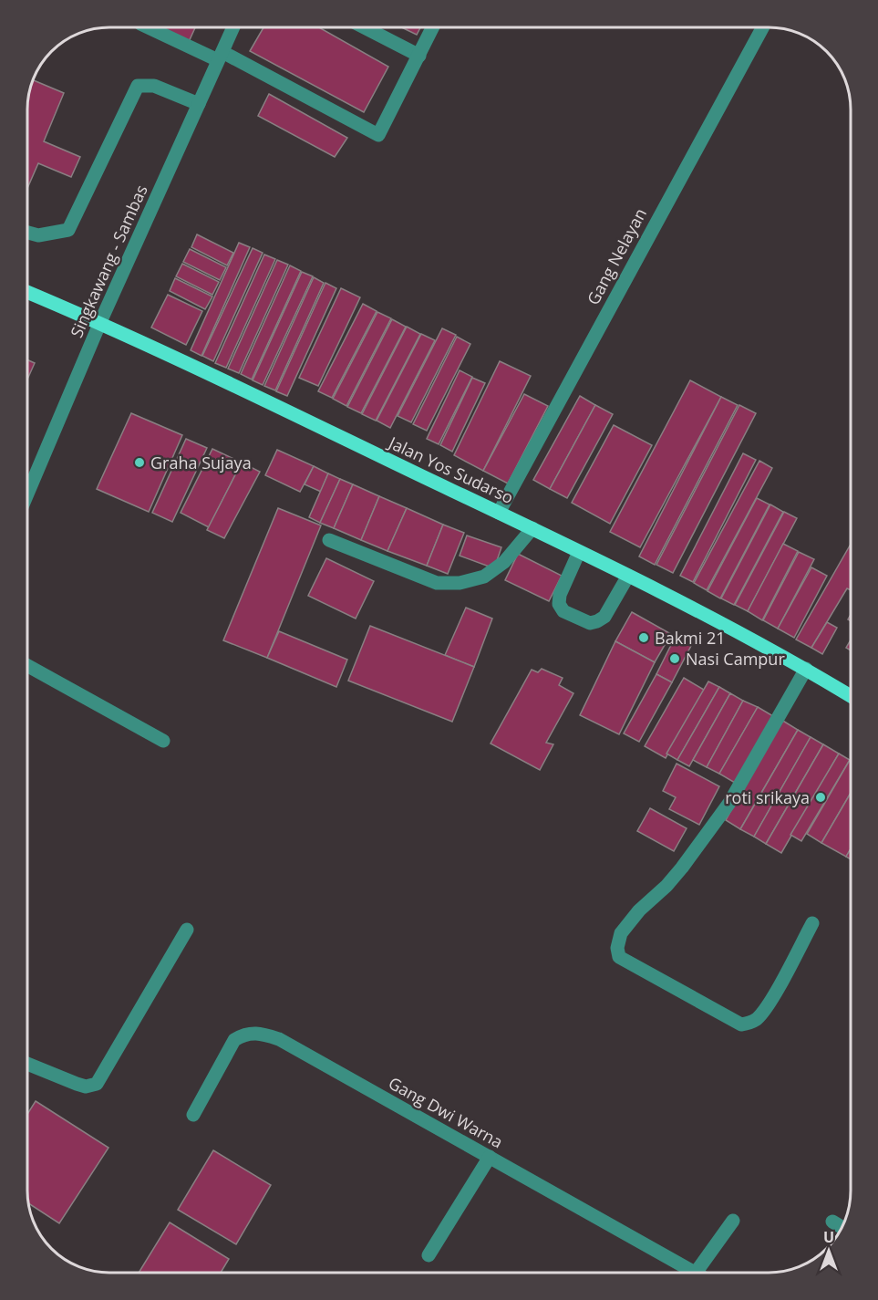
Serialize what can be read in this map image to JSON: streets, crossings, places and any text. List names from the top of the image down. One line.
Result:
{"streets":{"main road":["Jalan Yos Sudarso"],"street":["Gang Nelayan","Singkawang - Sambas","Gang Dwi Warna"]},"crossings":[["Gang Nelayan","Jalan Yos Sudarso"],["Singkawang - Sambas","Jalan Yos Sudarso"]],"places":["Graha Sujaya","Bakmi 21","Nasi Campur","roti srikaya"],"north":"top"}
